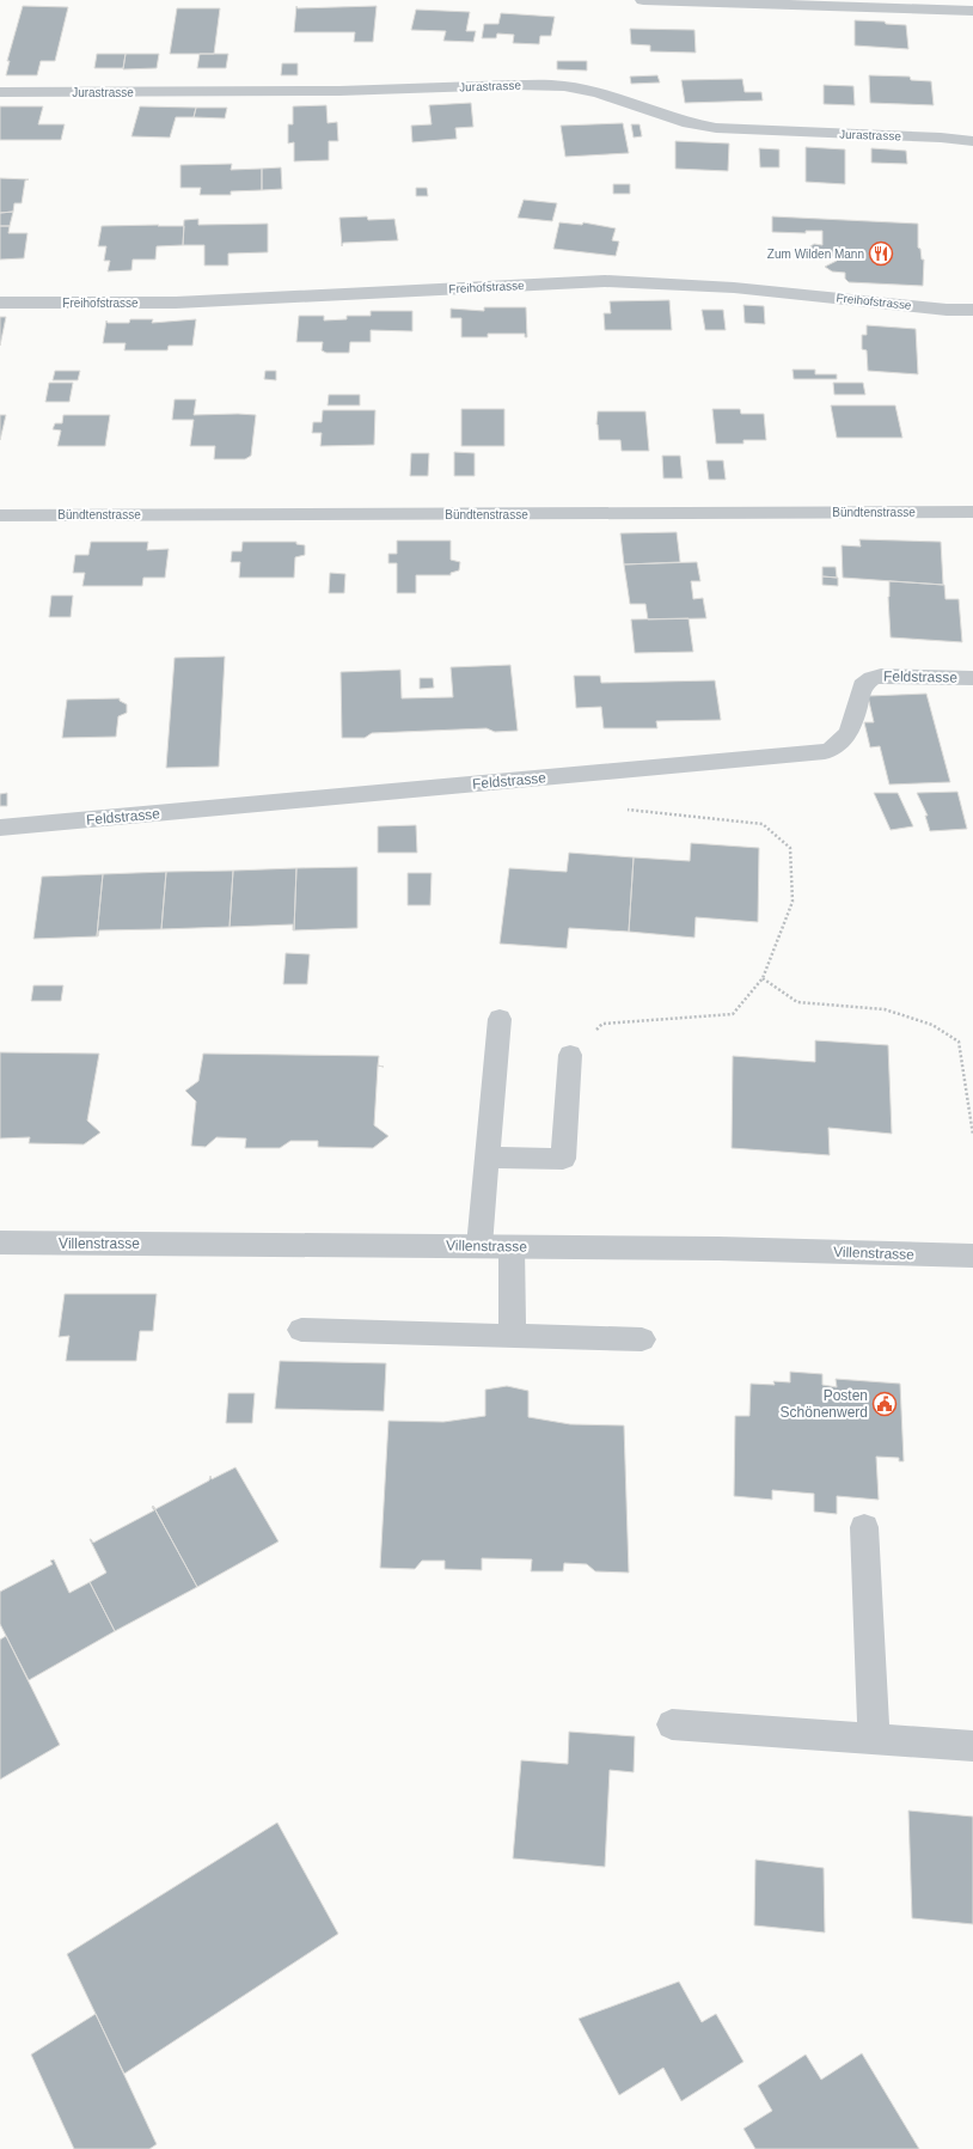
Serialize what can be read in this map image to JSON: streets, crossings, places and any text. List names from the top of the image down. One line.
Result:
{"streets":{"street":["Jurastrasse","Freihofstrasse","Bündtenstrasse","Villenstrasse"],"lane":["Feldstrasse"]},"places":{"restaurant":["Zum Wilden Mann"],"public building":["Posten Schönenwerd"]}}
